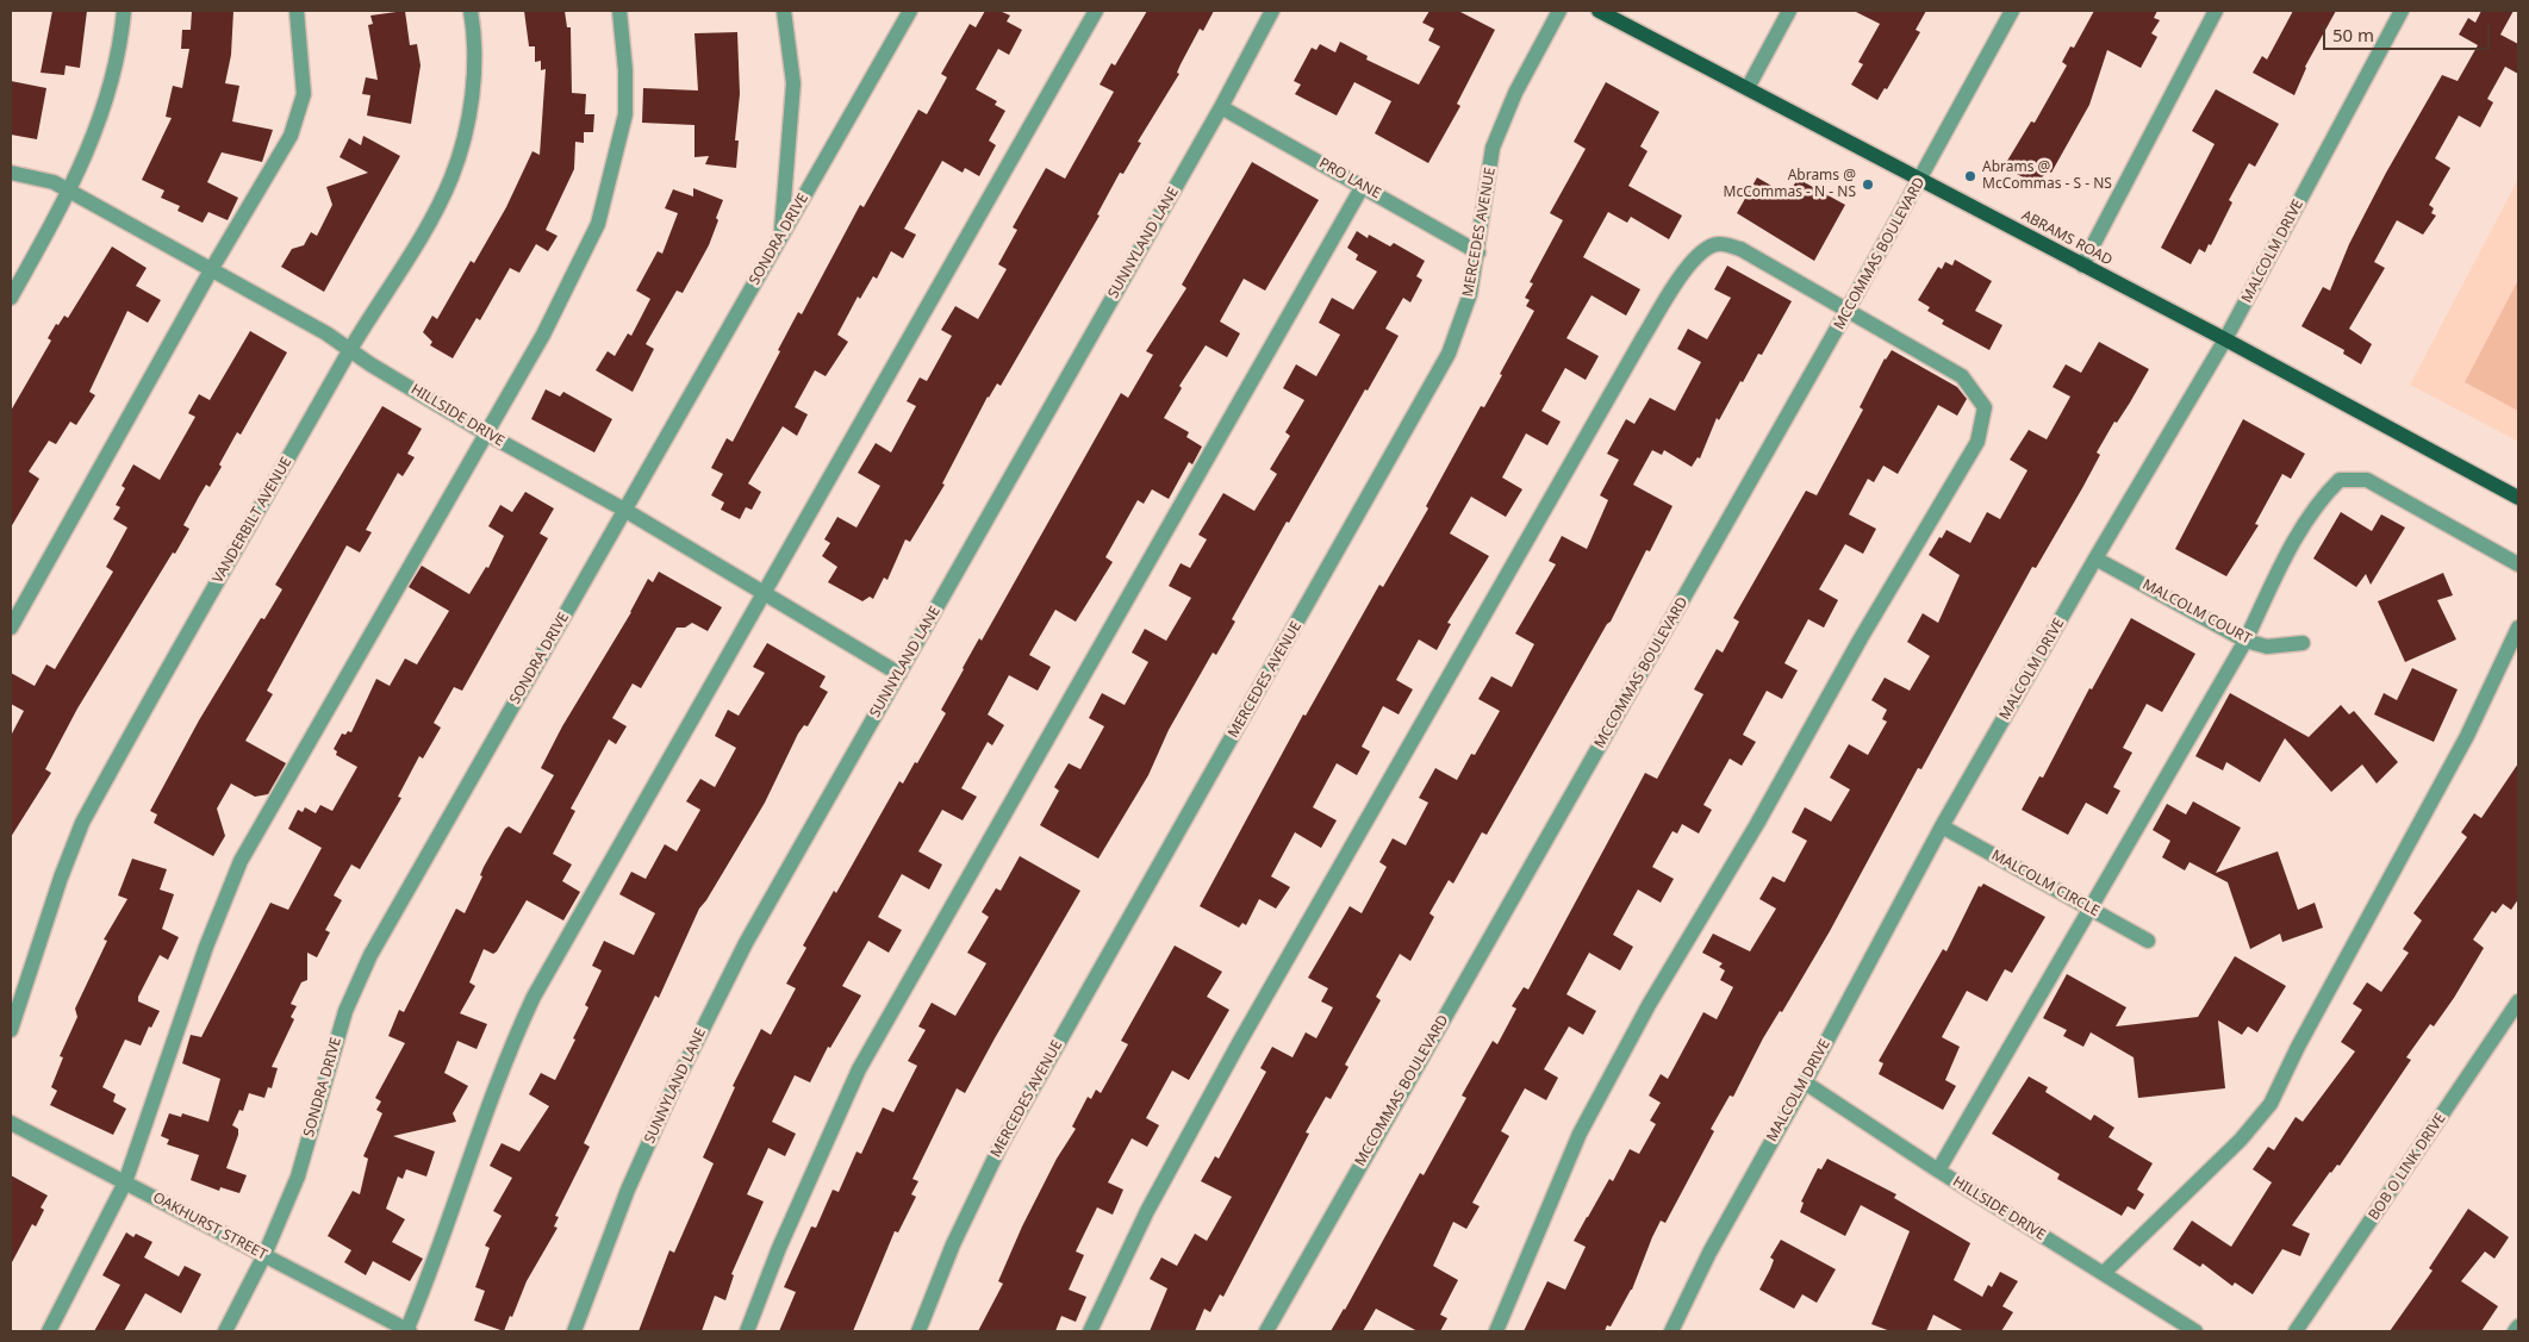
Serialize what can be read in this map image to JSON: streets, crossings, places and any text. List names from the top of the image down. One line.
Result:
{"streets":{"main road":["ABRAMS ROAD"],"street":["PRO LANE","MERCEDES AVENUE","SONDRA DRIVE","SUNNYLAND LANE","MALCOLM DRIVE","MCCOMMAS BOULEVARD","HILLSIDE DRIVE","VANDERBILT AVENUE","MALCOLM COURT","MALCOLM CIRCLE","BOB O LINK DRIVE","OAKHURST STREET"]},"crossings":[["PRO LANE","MERCEDES AVENUE"],["PRO LANE","SUNNYLAND LANE"],["ABRAMS ROAD","MALCOLM DRIVE"],["ABRAMS ROAD","MCCOMMAS BOULEVARD"],["SONDRA DRIVE","HILLSIDE DRIVE"],["SONDRA DRIVE","OAKHURST STREET"],["SUNNYLAND LANE","HILLSIDE DRIVE"],["MALCOLM DRIVE","HILLSIDE DRIVE"],["MALCOLM DRIVE","MALCOLM COURT"],["MALCOLM DRIVE","MALCOLM CIRCLE"],["HILLSIDE DRIVE","VANDERBILT AVENUE"]],"places":["Abrams @ McCommas - S - NS","Abrams @ McCommas - N - NS"],"scale_bar":"50 m"}
